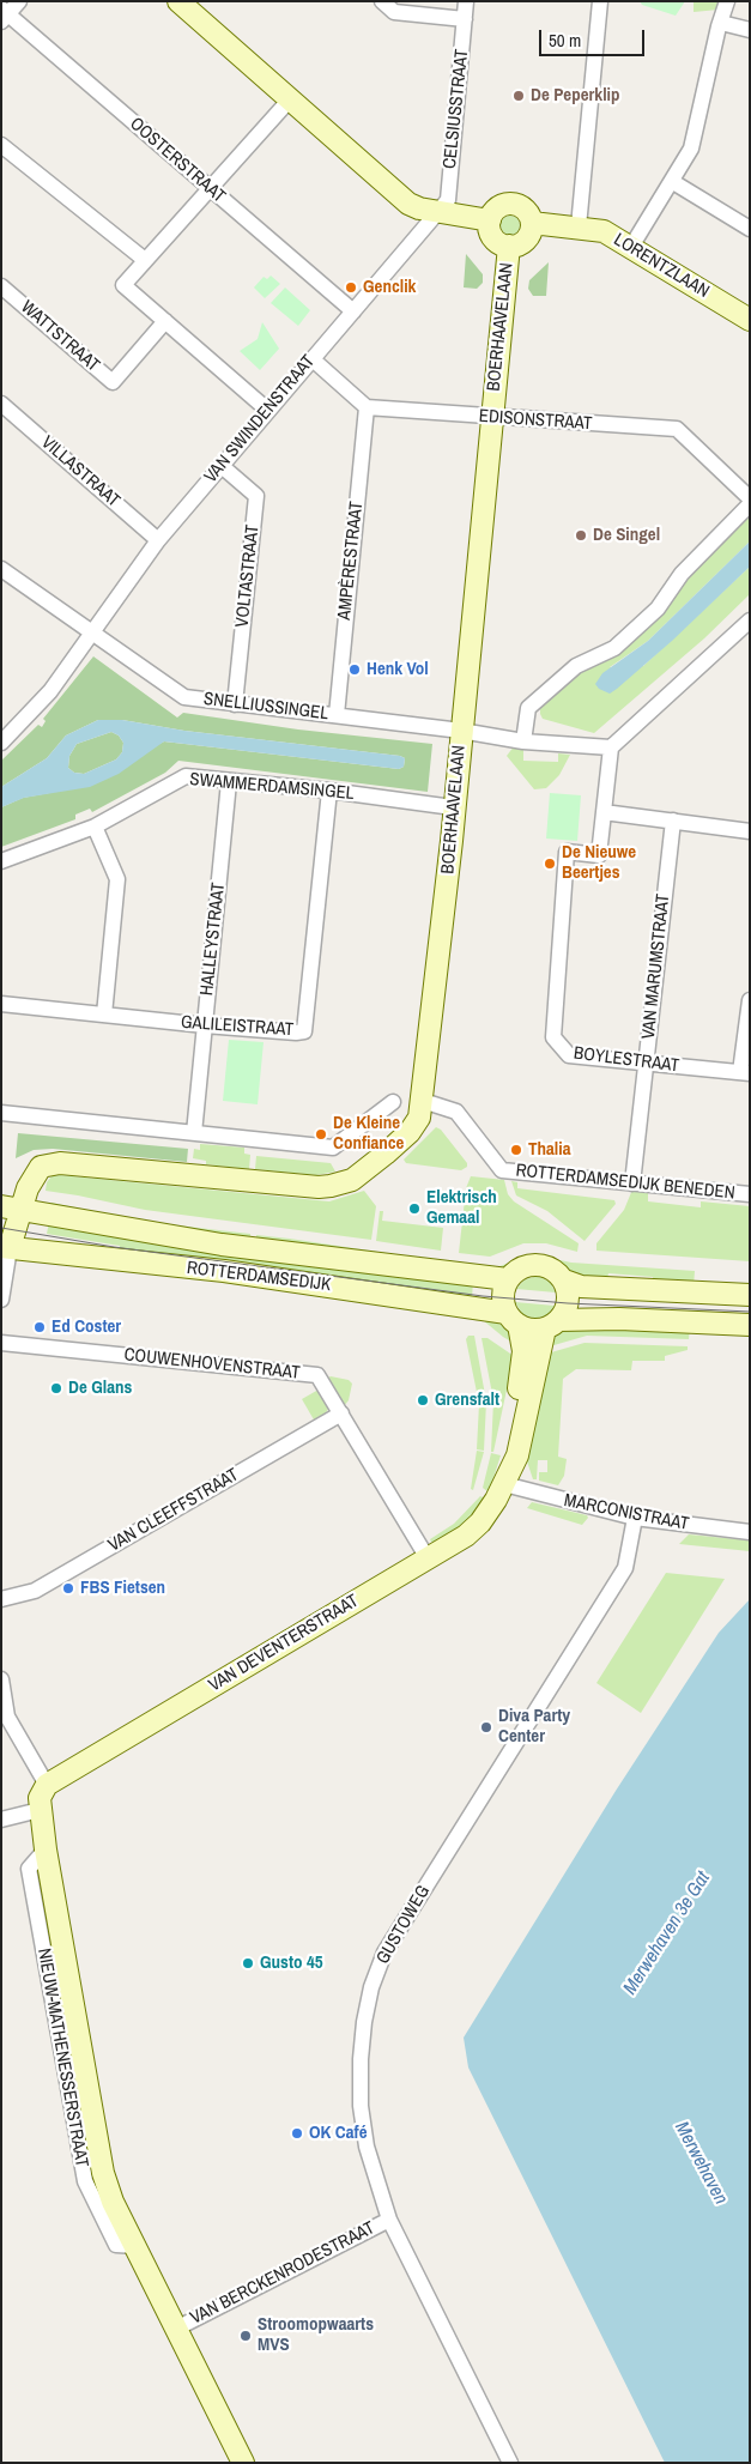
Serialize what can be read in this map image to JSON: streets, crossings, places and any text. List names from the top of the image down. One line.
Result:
{"streets":{"street":["CELSIUSSTRAAT","OOSTERSTRAAT","LORENTZLAAN","BOERHAAVELAAN","WATTSTRAAT","VAN SWINDENSTRAAT","EDISONSTRAAT","VILLASTRAAT","AMPÈRESTRAAT","VOLTASTRAAT","SNELLIUSSINGEL","SWAMMERDAMSINGEL","HALLEYSTRAAT","VAN MARUMSTRAAT","GALILEISTRAAT","BOYLESTRAAT","ROTTERDAMSEDIJK BENEDEN","ROTTERDAMSEDIJK","COUWENHOVENSTRAAT","VAN CLEEFFSTRAAT","MARCONISTRAAT","VAN DEVENTERSTRAAT","GUSTOWEG","NIEUW-MATHENESSERSTRAAT","VAN BERCKENRODESTRAAT"]},"crossings":[["CELSIUSSTRAAT","VAN SWINDENSTRAAT"],["OOSTERSTRAAT","VAN SWINDENSTRAAT"],["LORENTZLAAN","BOERHAAVELAAN"],["BOERHAAVELAAN","EDISONSTRAAT"],["BOERHAAVELAAN","SNELLIUSSINGEL"],["BOERHAAVELAAN","SWAMMERDAMSINGEL"],["BOERHAAVELAAN","ROTTERDAMSEDIJK BENEDEN"],["BOERHAAVELAAN","ROTTERDAMSEDIJK"],["VAN SWINDENSTRAAT","VILLASTRAAT"],["VAN SWINDENSTRAAT","VOLTASTRAAT"],["VAN SWINDENSTRAAT","SNELLIUSSINGEL"],["EDISONSTRAAT","AMPÈRESTRAAT"],["AMPÈRESTRAAT","SNELLIUSSINGEL"],["VOLTASTRAAT","SNELLIUSSINGEL"],["SWAMMERDAMSINGEL","HALLEYSTRAAT"],["SWAMMERDAMSINGEL","GALILEISTRAAT"],["HALLEYSTRAAT","GALILEISTRAAT"],["VAN MARUMSTRAAT","BOYLESTRAAT"],["VAN MARUMSTRAAT","ROTTERDAMSEDIJK BENEDEN"],["ROTTERDAMSEDIJK","VAN DEVENTERSTRAAT"],["COUWENHOVENSTRAAT","VAN CLEEFFSTRAAT"],["COUWENHOVENSTRAAT","VAN DEVENTERSTRAAT"],["MARCONISTRAAT","VAN DEVENTERSTRAAT"],["MARCONISTRAAT","GUSTOWEG"],["VAN DEVENTERSTRAAT","NIEUW-MATHENESSERSTRAAT"],["GUSTOWEG","VAN BERCKENRODESTRAAT"],["NIEUW-MATHENESSERSTRAAT","VAN BERCKENRODESTRAAT"]],"water":["Merwehaven 3e Gat","Merwehaven"],"places":["De Peperklip","Genclik","De Singel","Henk Vol","De Nieuwe Beertjes","De Kleine Confiance","Thalia","Elektrisch Gemaal","Ed Coster","De Glans","Grensfalt","FBS Fietsen","Diva Party Center","Gusto 45","OK Café","Stroomopwaarts MVS"],"scale_bar":"50 m"}
